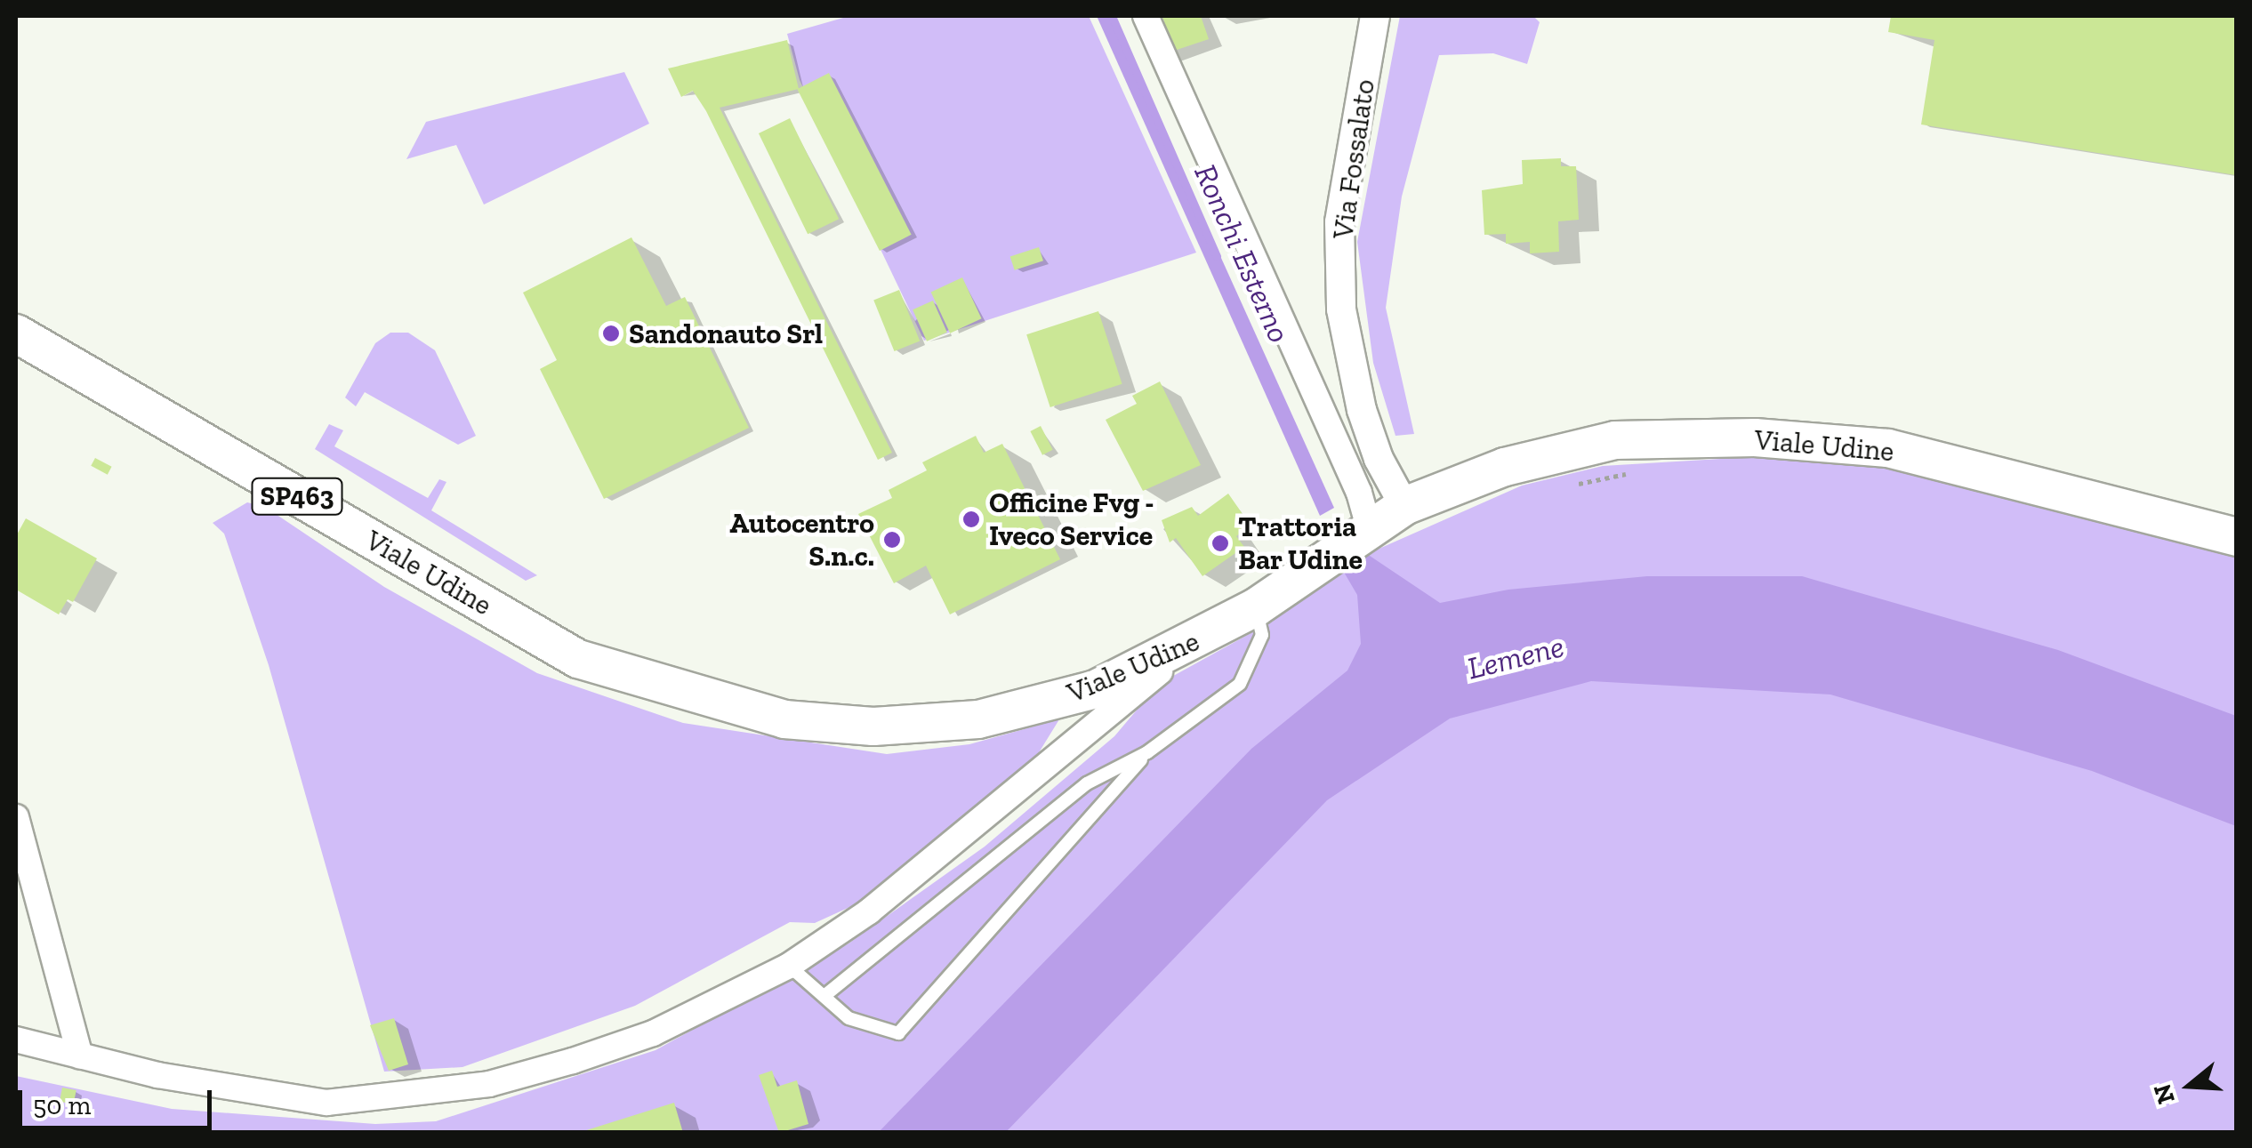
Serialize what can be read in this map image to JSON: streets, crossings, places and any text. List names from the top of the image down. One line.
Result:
{"streets":{"main road":["Viale Udine","SP463"],"street":["Via Fossalato"]},"crossings":[["Via Fossalato","Viale Udine"]],"water":["Ronchi Esterno","Lemene"],"places":["Sandonauto Srl","Officine Fvg - Iveco Service","Autocentro S.n.c.","Trattoria Bar Udine"],"scale_bar":"50 m","north":"left"}
